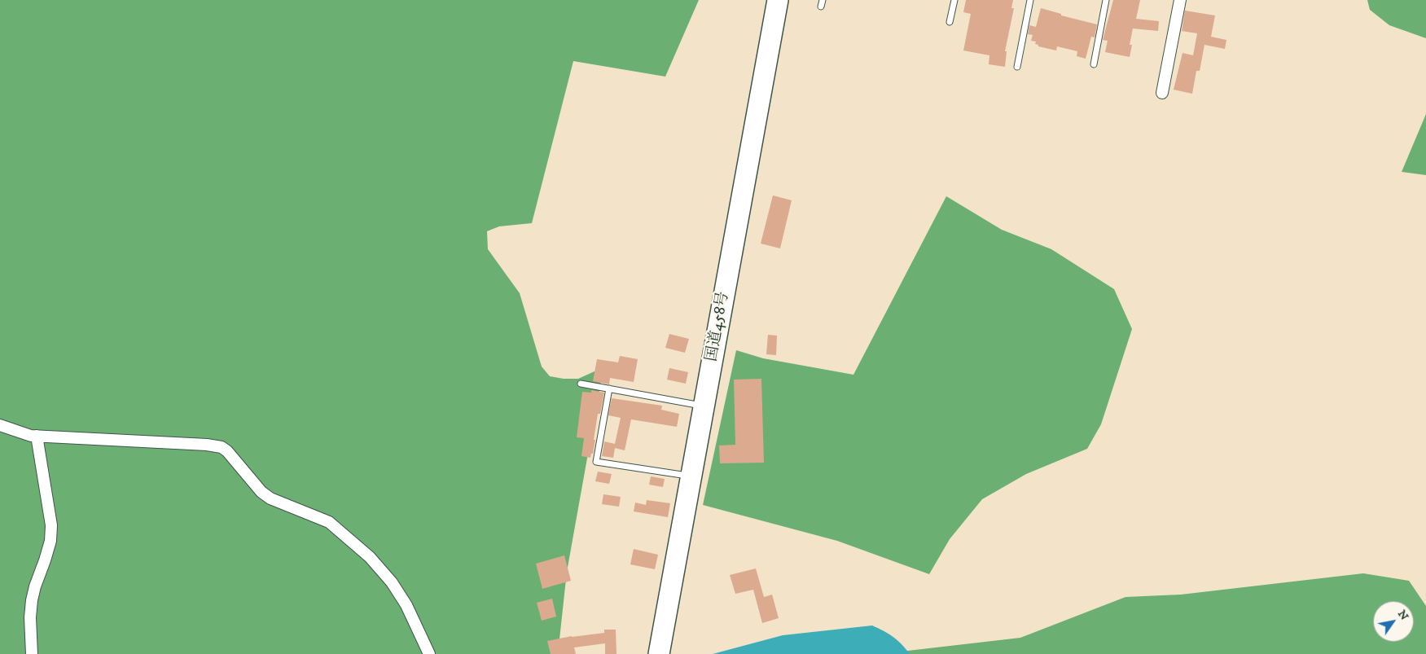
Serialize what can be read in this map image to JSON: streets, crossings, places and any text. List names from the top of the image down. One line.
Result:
{"streets":{"highway":["国道458号"]},"north":"top right"}
